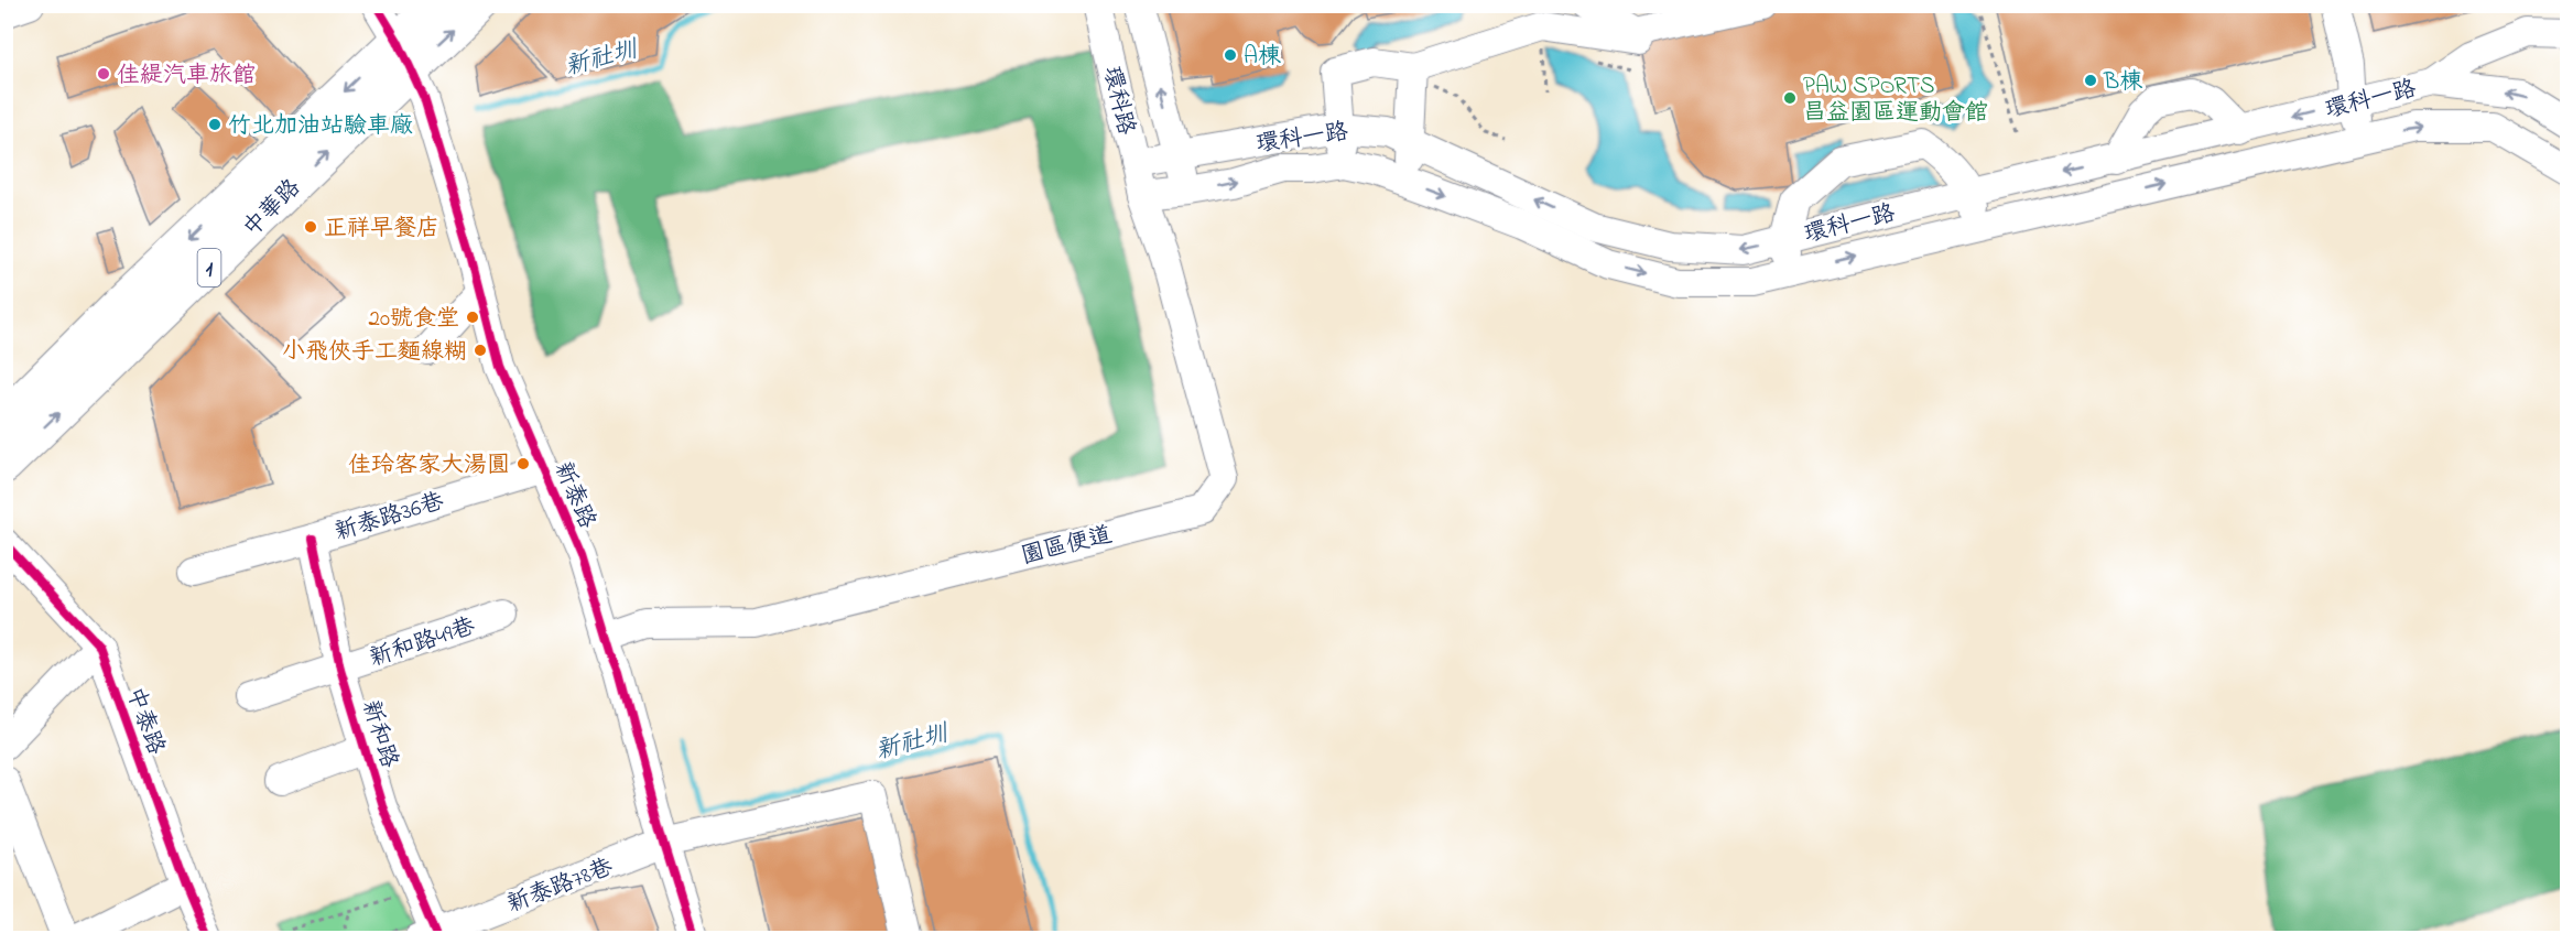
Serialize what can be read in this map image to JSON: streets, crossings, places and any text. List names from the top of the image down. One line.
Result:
{"streets":{"main road":["中華路","1"],"street":["環科一路","環科路","新泰路","新泰路36巷","園區便道","新和路49巷","中泰路","新和路","新泰路78巷"]},"crossings":[["環科一路","環科路"],["環科一路","園區便道"],["環科路","園區便道"],["中華路","新泰路"],["新泰路","新泰路36巷"],["新泰路","園區便道"],["新泰路","新泰路78巷"],["新泰路36巷","新和路"],["新和路49巷","新和路"],["新和路","新泰路78巷"]],"water":["新社圳"],"places":["A棟","佳緹汽車旅館","B棟","PAW SPORTS 昌益園區運動會館","竹北加油站驗車廠","正祥早餐店","20號食堂","小飛俠手工麵線糊","佳玲客家大湯圓"]}
